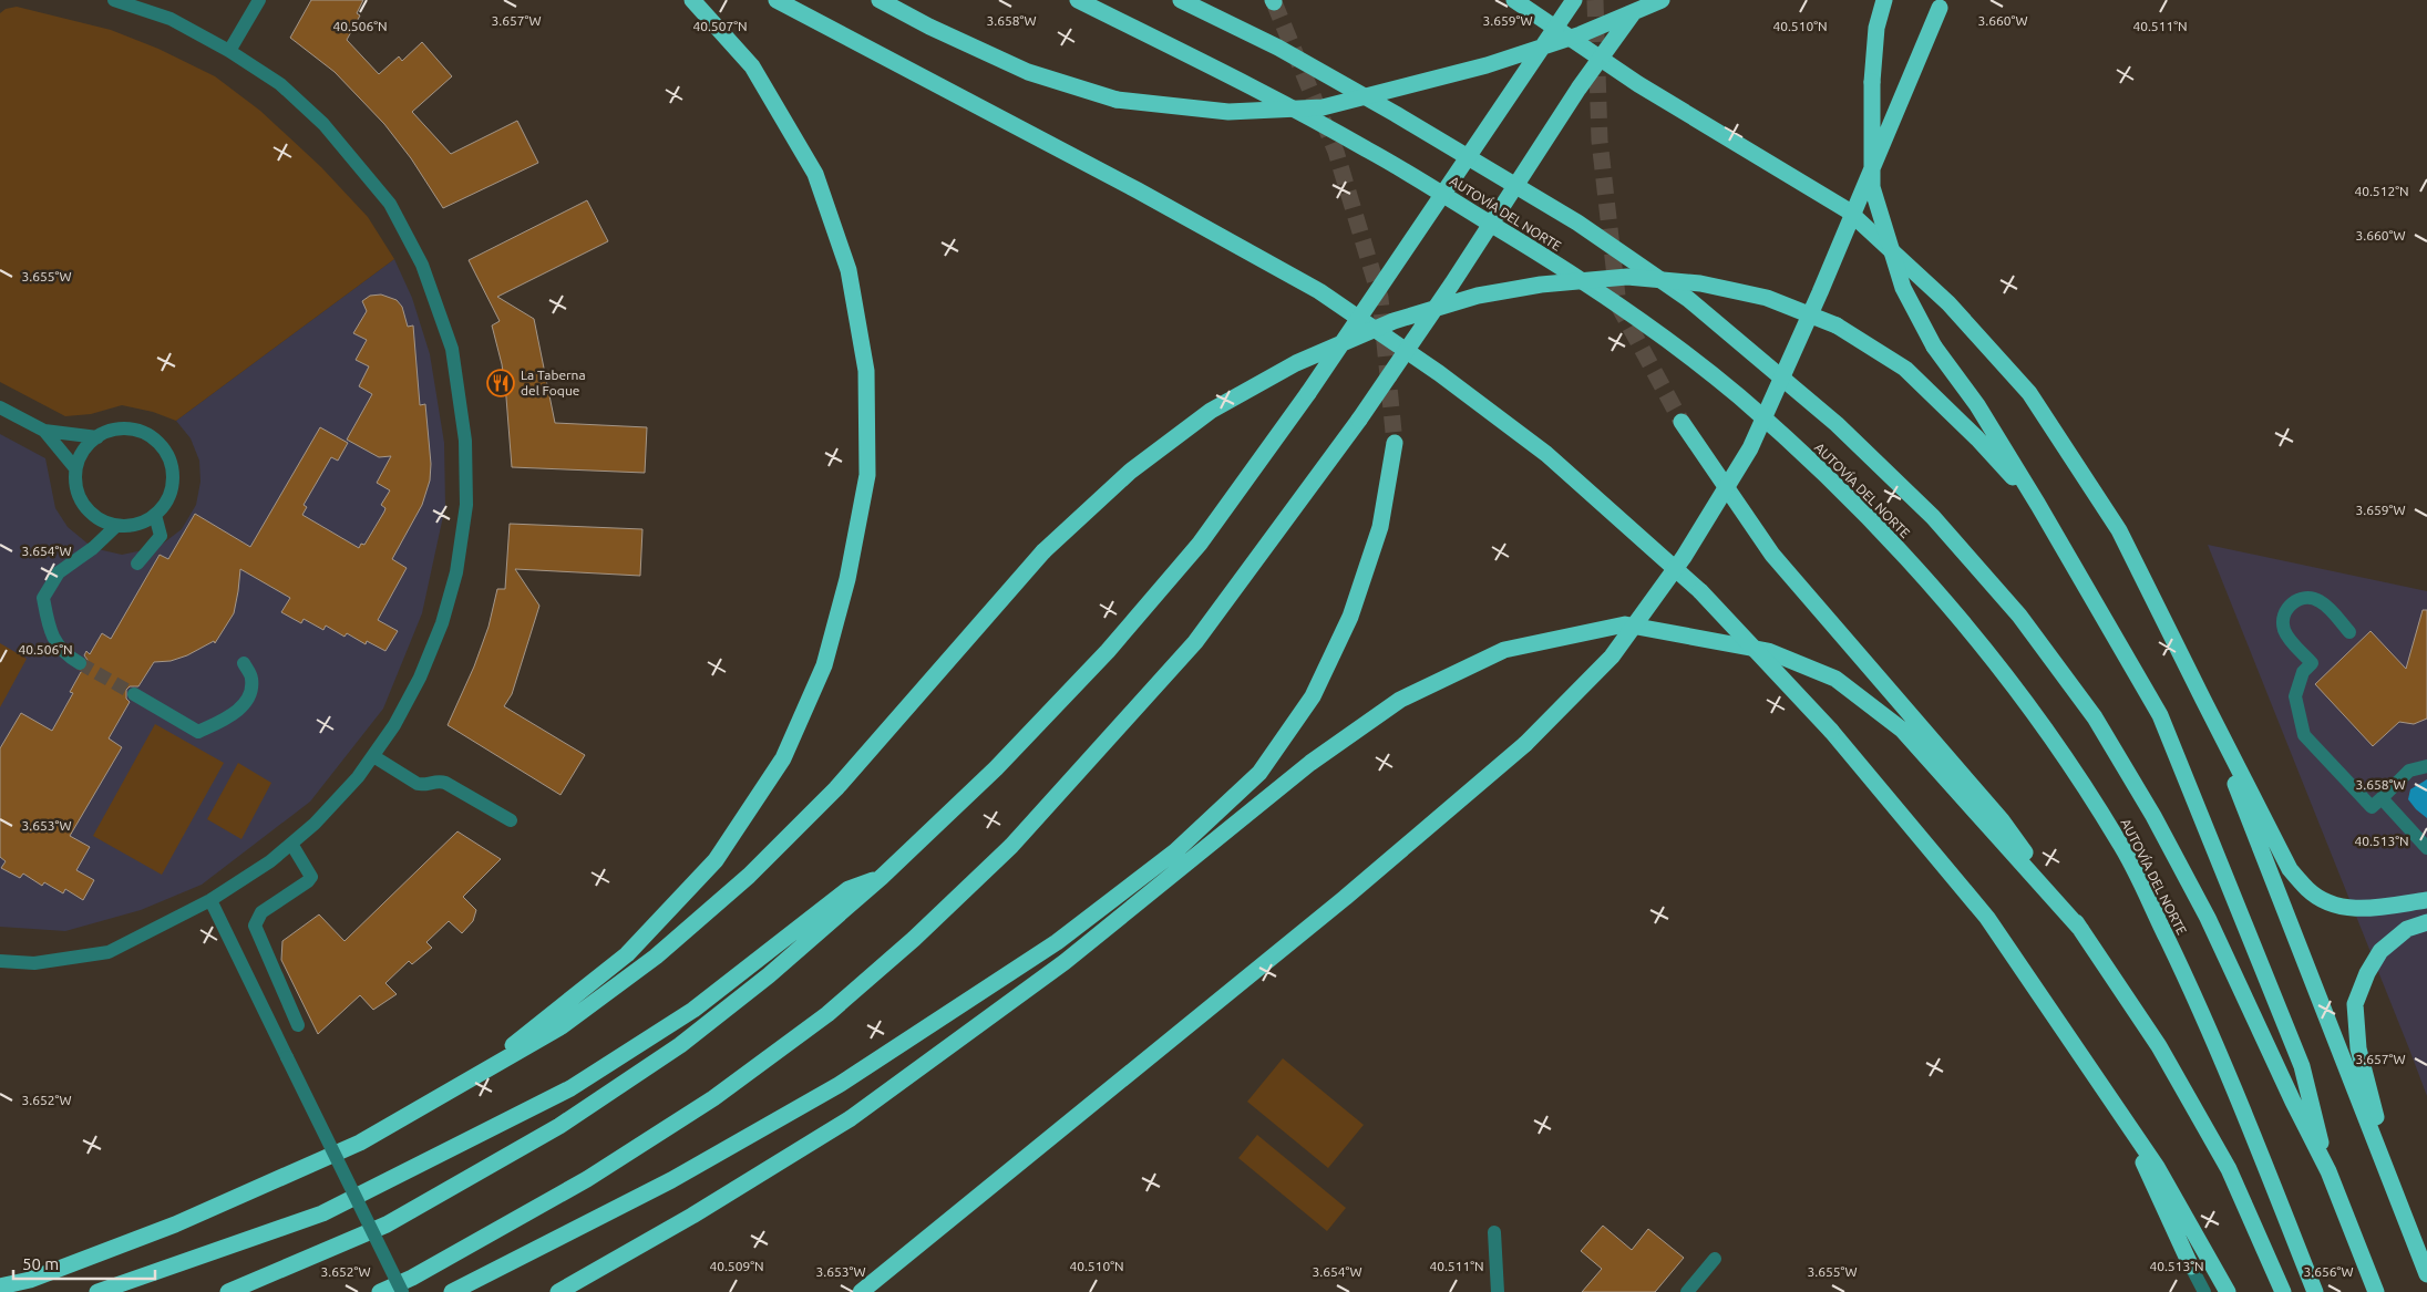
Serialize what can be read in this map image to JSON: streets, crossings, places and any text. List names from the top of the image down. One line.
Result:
{"streets":{"highway":["AUTOVÍA DEL NORTE"]},"places":{"restaurant":["La Taberna del Foque"]},"scale_bar":"50 m","coordinates":["3.657°W","3.658°W","3.659°W","3.660°W","40.506°N","40.507°N","40.510°N","40.511°N","40.512°N","3.655°W","3.654°W","3.653°W","40.513°N","3.652°W","40.509°N","3.656°W"]}
